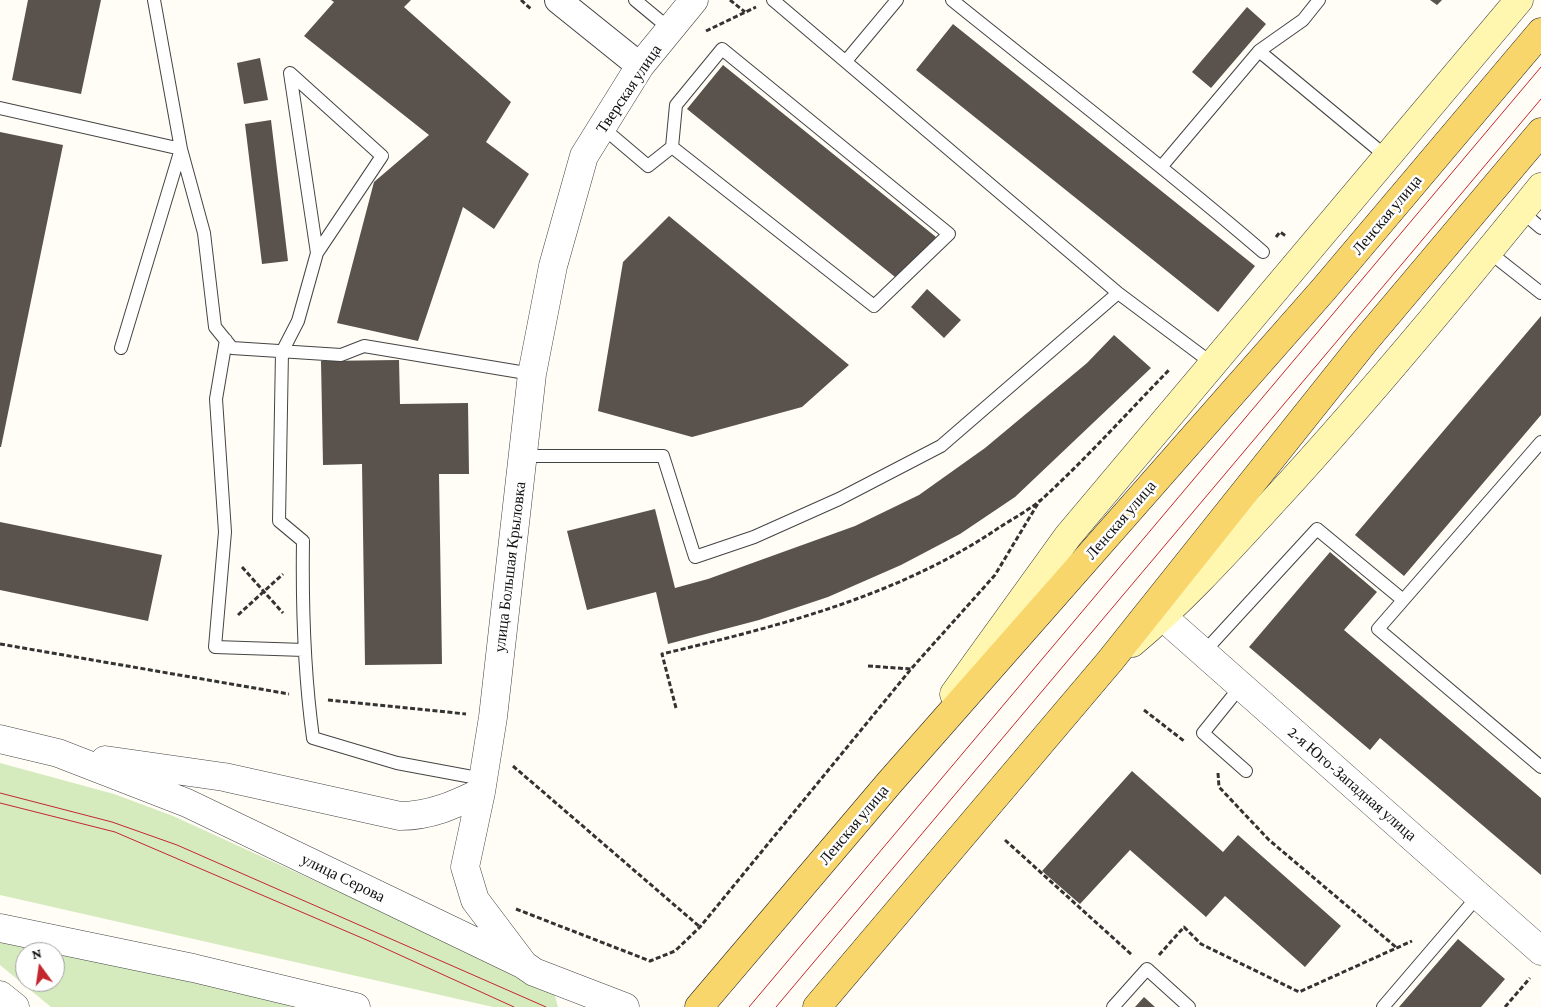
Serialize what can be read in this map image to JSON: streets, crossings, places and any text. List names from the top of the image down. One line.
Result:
{"streets":{"main road":["Ленская улица"],"street":["Тверская улица","улица Большая Крыловка","2-я Юго-Западная улица","улица Серова"]},"crossings":[["Тверская улица","улица Большая Крыловка"],["улица Большая Крыловка","улица Серова"]],"north":"top"}
